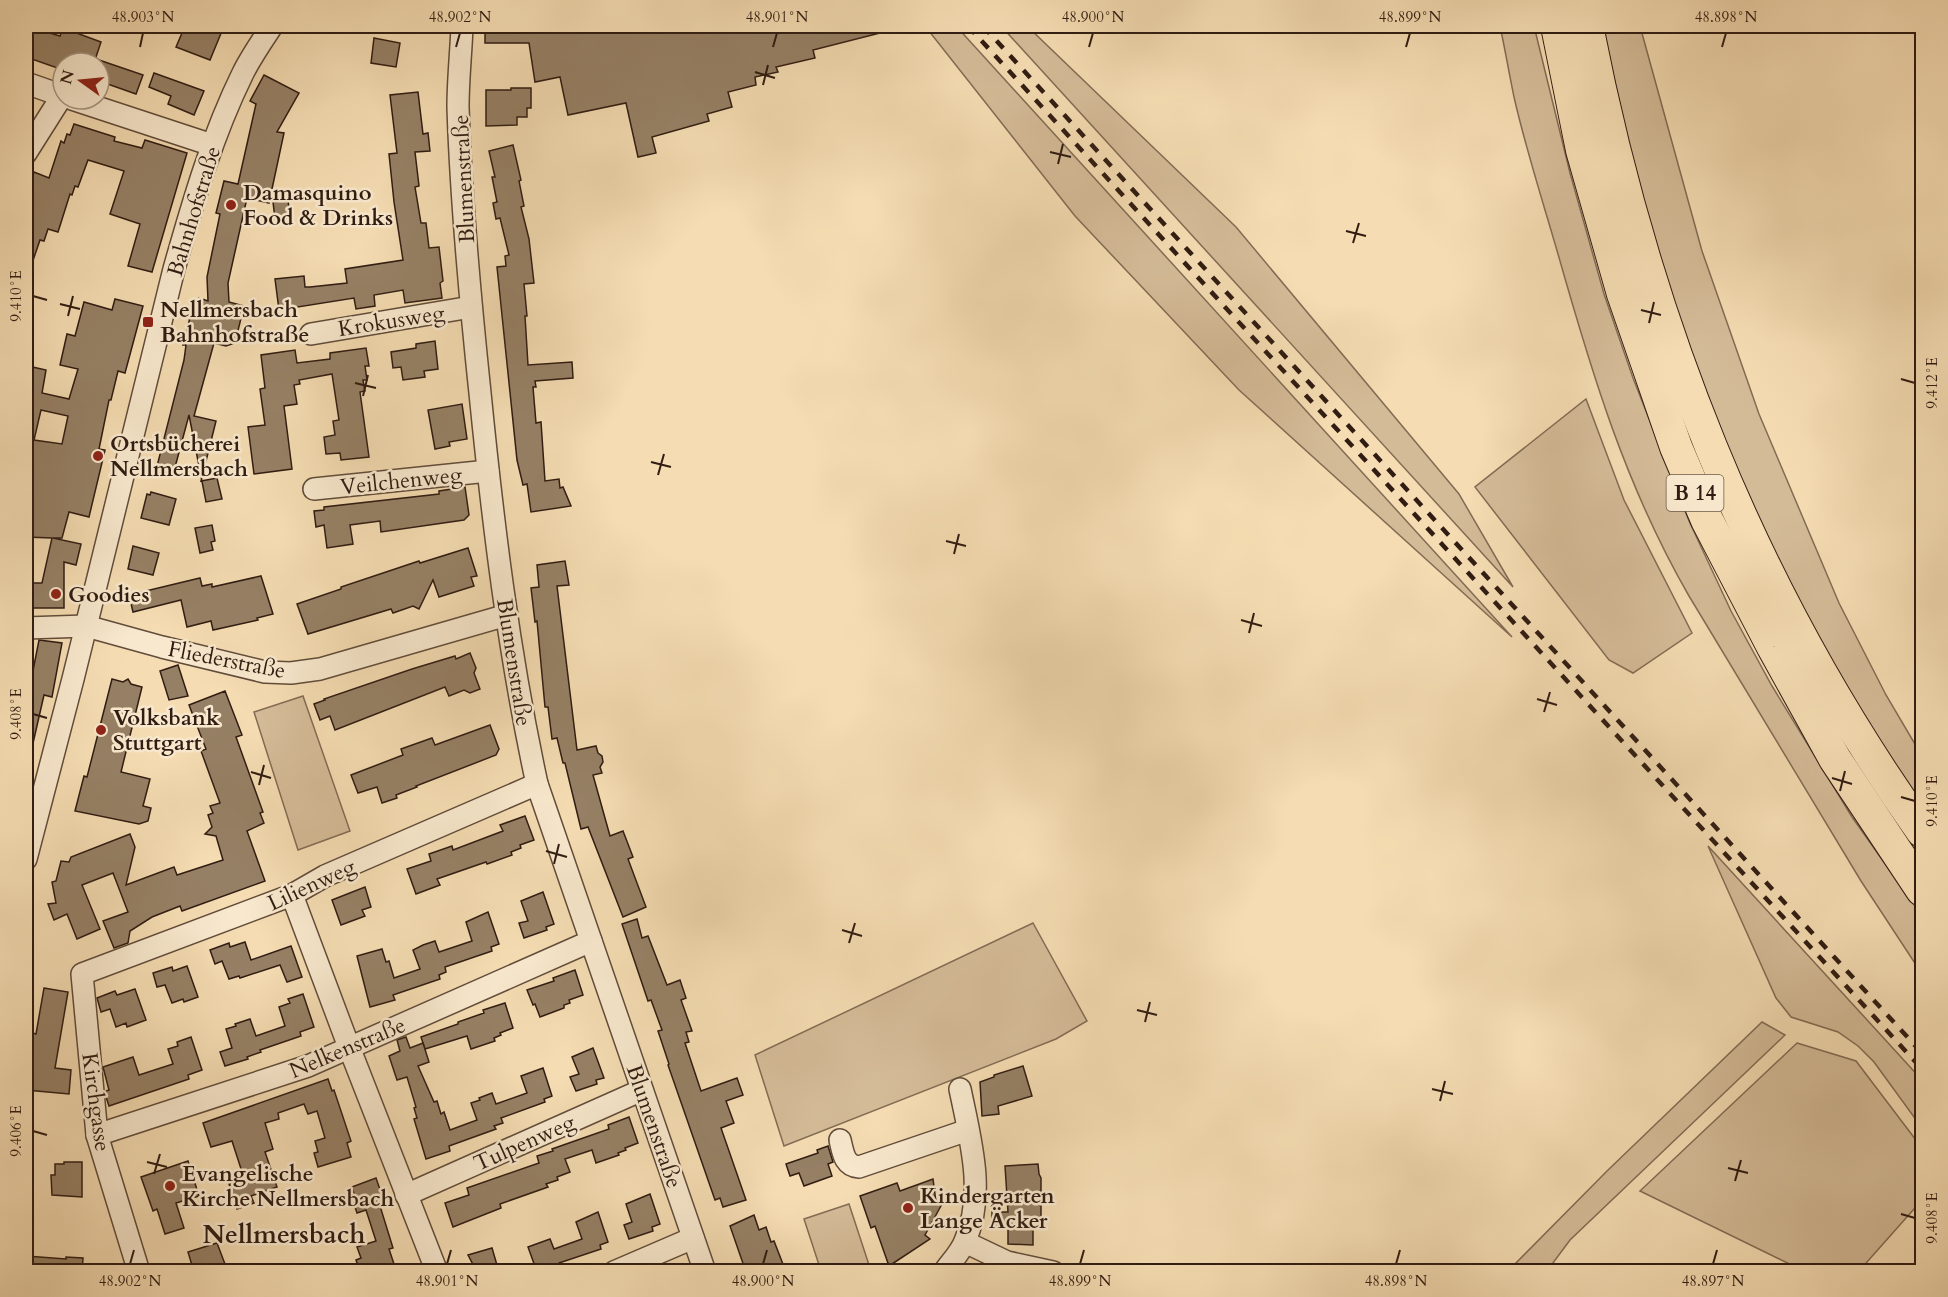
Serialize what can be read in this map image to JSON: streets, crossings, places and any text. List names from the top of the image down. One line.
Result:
{"streets":{"highway":["B 14"],"street":["Blumenstraße","Bahnhofstraße","Krokusweg","Veilchenweg","Fliederstraße","Lilienweg","Nelkenstraße","Kirchgasse","Tulpenweg"]},"crossings":[["Blumenstraße","Krokusweg"],["Blumenstraße","Veilchenweg"],["Blumenstraße","Fliederstraße"],["Blumenstraße","Lilienweg"],["Blumenstraße","Nelkenstraße"],["Blumenstraße","Tulpenweg"],["Bahnhofstraße","Fliederstraße"],["Lilienweg","Kirchgasse"],["Nelkenstraße","Kirchgasse"]],"districts":["Nellmersbach"],"places":{"other":["Damasquino Food & Drinks","Ortsbücherei Nellmersbach","Goodies","Volksbank Stuttgart","Evangelische Kirche Nellmersbach","Kindergarten Lange Äcker"],"transit":["Nellmersbach Bahnhofstraße"]},"north":"left","coordinates":["48.903°N","48.902°N","48.901°N","48.900°N","48.899°N","48.898°N","9.410°E","9.412°E","9.408°E","9.406°E","48.897°N"]}
